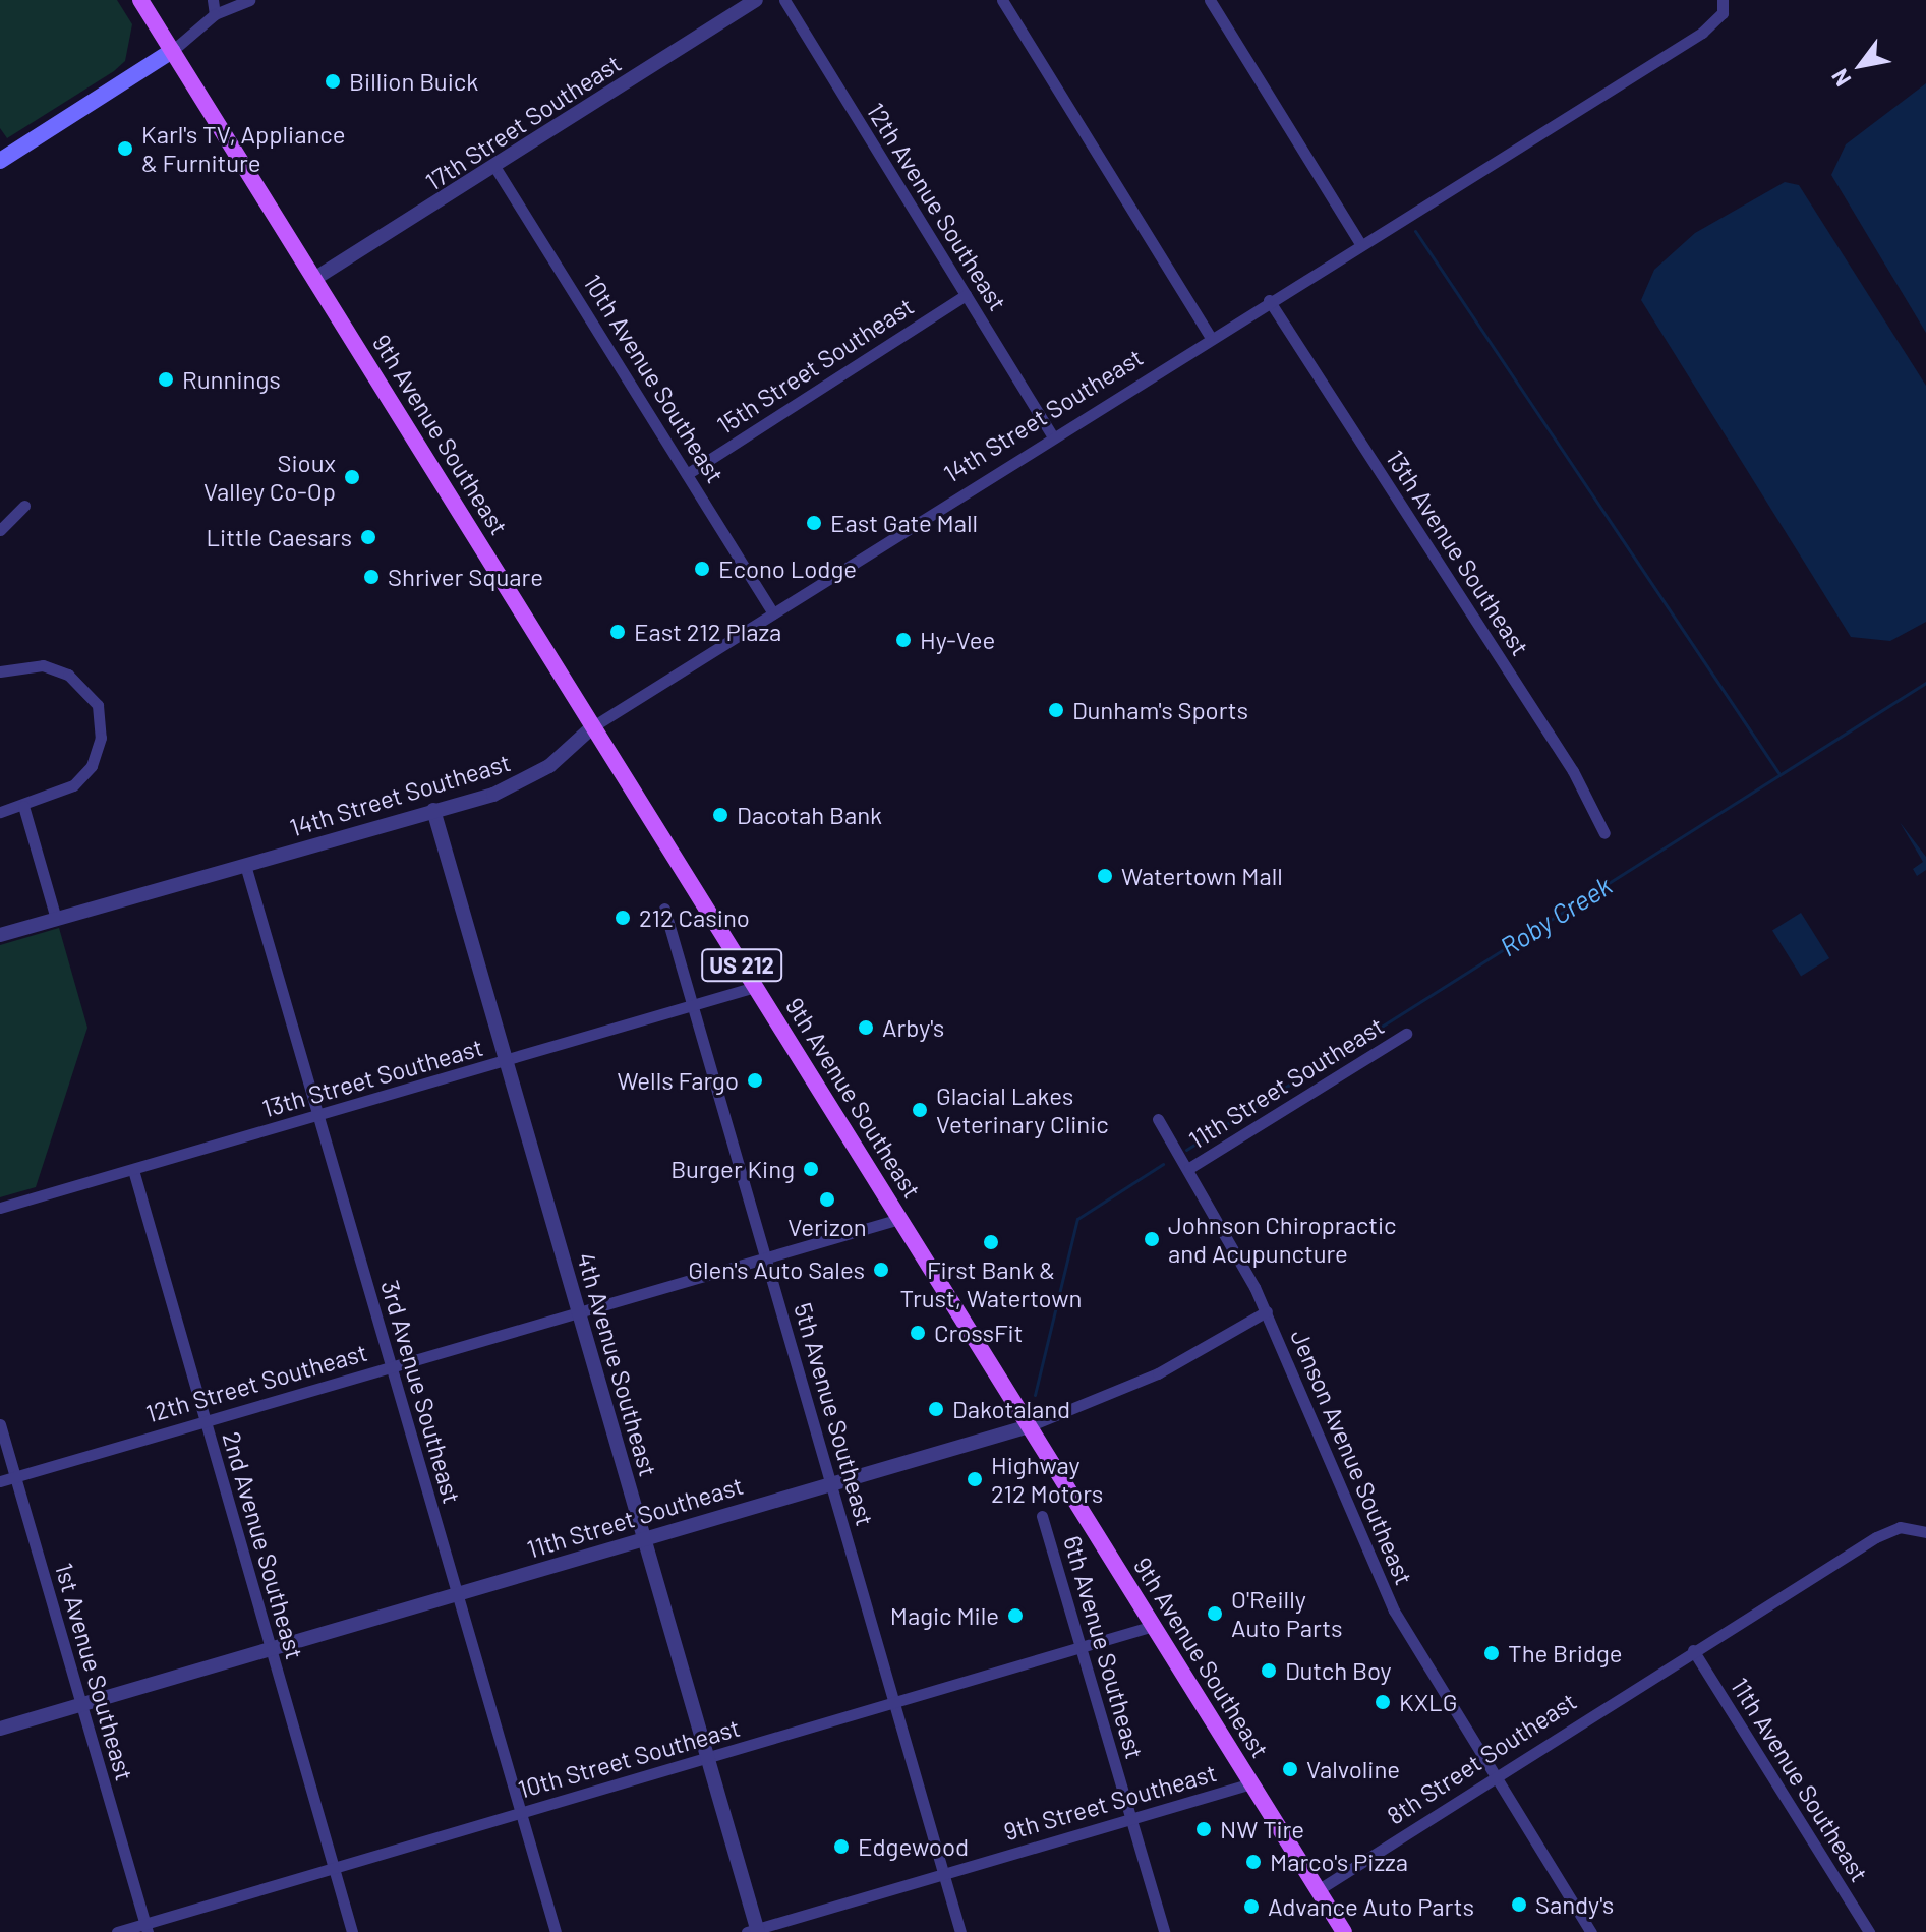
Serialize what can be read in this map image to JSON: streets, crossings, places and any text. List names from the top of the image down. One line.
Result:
{"streets":{"main road":["9th Avenue Southeast","US 212"],"street":["17th Street Southeast","12th Avenue Southeast","15th Street Southeast","10th Avenue Southeast","14th Street Southeast","13th Avenue Southeast","13th Street Southeast","11th Street Southeast","4th Avenue Southeast","12th Street Southeast","3rd Avenue Southeast","5th Avenue Southeast","Jenson Avenue Southeast","2nd Avenue Southeast","6th Avenue Southeast","1st Avenue Southeast","10th Street Southeast","8th Street Southeast","11th Avenue Southeast","9th Street Southeast"]},"crossings":[["17th Street Southeast","10th Avenue Southeast"],["17th Street Southeast","9th Avenue Southeast"],["12th Avenue Southeast","15th Street Southeast"],["12th Avenue Southeast","14th Street Southeast"],["15th Street Southeast","10th Avenue Southeast"],["10th Avenue Southeast","14th Street Southeast"],["14th Street Southeast","9th Avenue Southeast"],["14th Street Southeast","13th Avenue Southeast"],["14th Street Southeast","4th Avenue Southeast"],["14th Street Southeast","3rd Avenue Southeast"],["9th Avenue Southeast","13th Street Southeast"],["9th Avenue Southeast","11th Street Southeast"],["9th Avenue Southeast","12th Street Southeast"],["9th Avenue Southeast","10th Street Southeast"],["9th Avenue Southeast","8th Street Southeast"],["9th Avenue Southeast","9th Street Southeast"],["13th Street Southeast","4th Avenue Southeast"],["13th Street Southeast","3rd Avenue Southeast"],["13th Street Southeast","5th Avenue Southeast"],["13th Street Southeast","2nd Avenue Southeast"],["11th Street Southeast","4th Avenue Southeast"],["11th Street Southeast","3rd Avenue Southeast"],["11th Street Southeast","5th Avenue Southeast"],["11th Street Southeast","Jenson Avenue Southeast"],["11th Street Southeast","2nd Avenue Southeast"],["11th Street Southeast","1st Avenue Southeast"],["4th Avenue Southeast","12th Street Southeast"],["4th Avenue Southeast","10th Street Southeast"],["4th Avenue Southeast","9th Street Southeast"],["12th Street Southeast","3rd Avenue Southeast"],["12th Street Southeast","5th Avenue Southeast"],["12th Street Southeast","2nd Avenue Southeast"],["12th Street Southeast","1st Avenue Southeast"],["3rd Avenue Southeast","10th Street Southeast"],["5th Avenue Southeast","10th Street Southeast"],["5th Avenue Southeast","9th Street Southeast"],["Jenson Avenue Southeast","8th Street Southeast"],["2nd Avenue Southeast","10th Street Southeast"],["6th Avenue Southeast","10th Street Southeast"],["6th Avenue Southeast","9th Street Southeast"],["1st Avenue Southeast","10th Street Southeast"],["8th Street Southeast","11th Avenue Southeast"]],"water":["Roby Creek"],"places":["Billion Buick","Karl's TV, Appliance & Furniture","Runnings","Sioux Valley Co-Op","East Gate Mall","Little Caesars","Econo Lodge","Shriver Square","East 212 Plaza","Hy-Vee","Dunham's Sports","Dacotah Bank","Watertown Mall","212 Casino","Arby's","Wells Fargo","Glacial Lakes Veterinary Clinic","Burger King","Verizon","Johnson Chiropractic and Acupuncture","First Bank & Trust, Watertown","Glen's Auto Sales","CrossFit","Dakotaland","Highway 212 Motors","O'Reilly Auto Parts","Magic Mile","The Bridge","Dutch Boy","KXLG","Valvoline","NW Tire","Edgewood","Marco's Pizza","Sandy's","Advance Auto Parts"],"north":"bottom left"}
